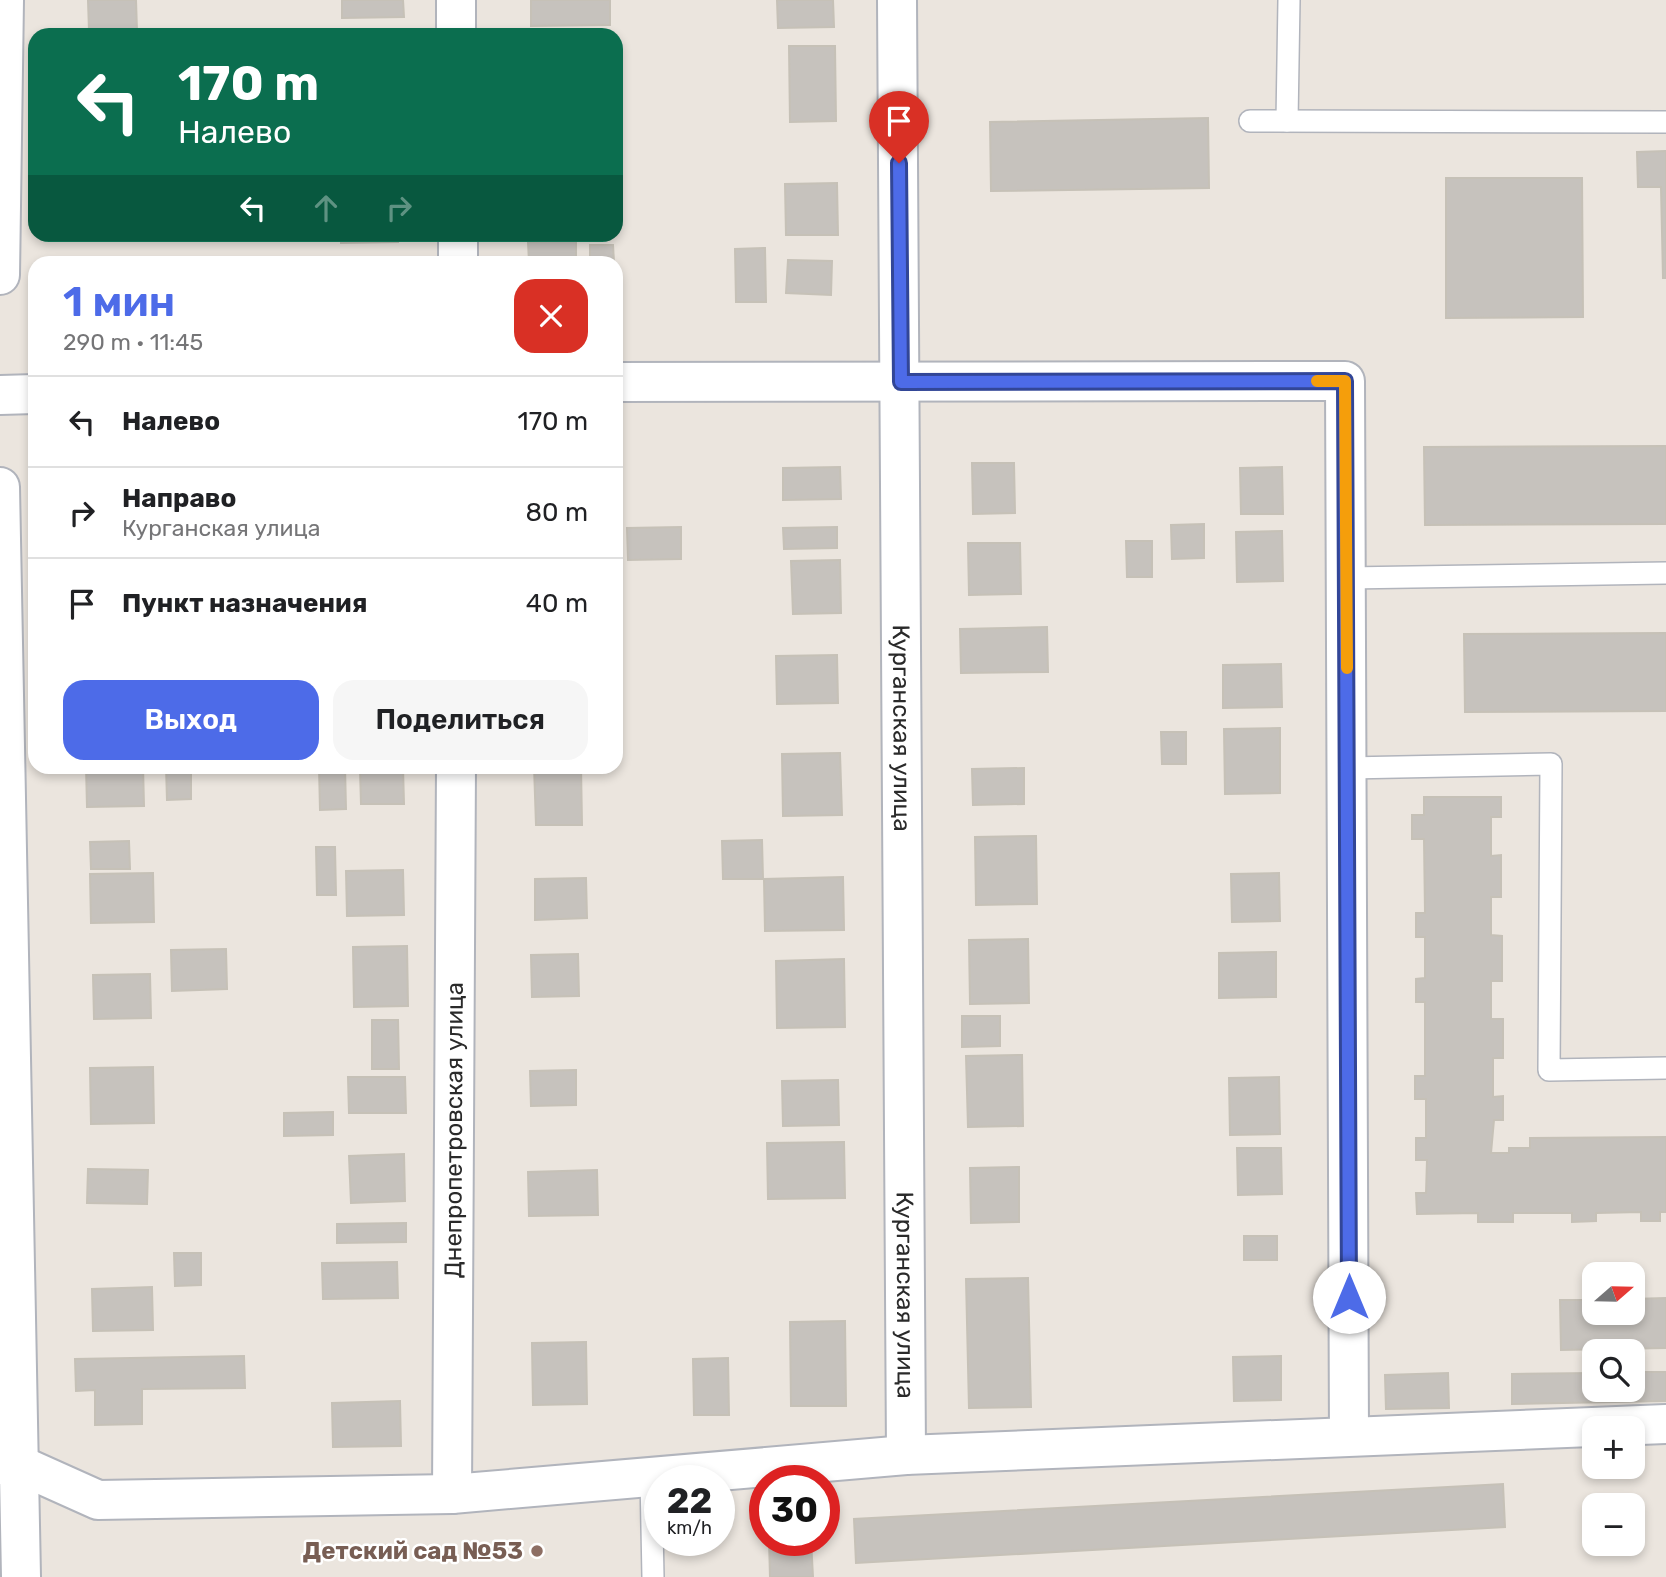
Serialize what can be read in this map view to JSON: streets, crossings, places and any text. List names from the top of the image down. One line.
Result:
{"streets":{"street":["Курганская улица","Днепропетровская улица"]},"places":["Детский сад №53"],"north":"right","page":{"turn":["170 m","Налево"],"heading":["1 мин","290 m · 11:45"],"list":[{"name":"Налево","value":"170 m"},{"name":"Направо","note":"Курганская улица","value":"80 m"},{"name":"Пункт назначения","value":"40 m"}],"buttons":["Выход","Поделиться"],"map_buttons":["+","−"],"speed":"22 km/h","limit":"30"}}
